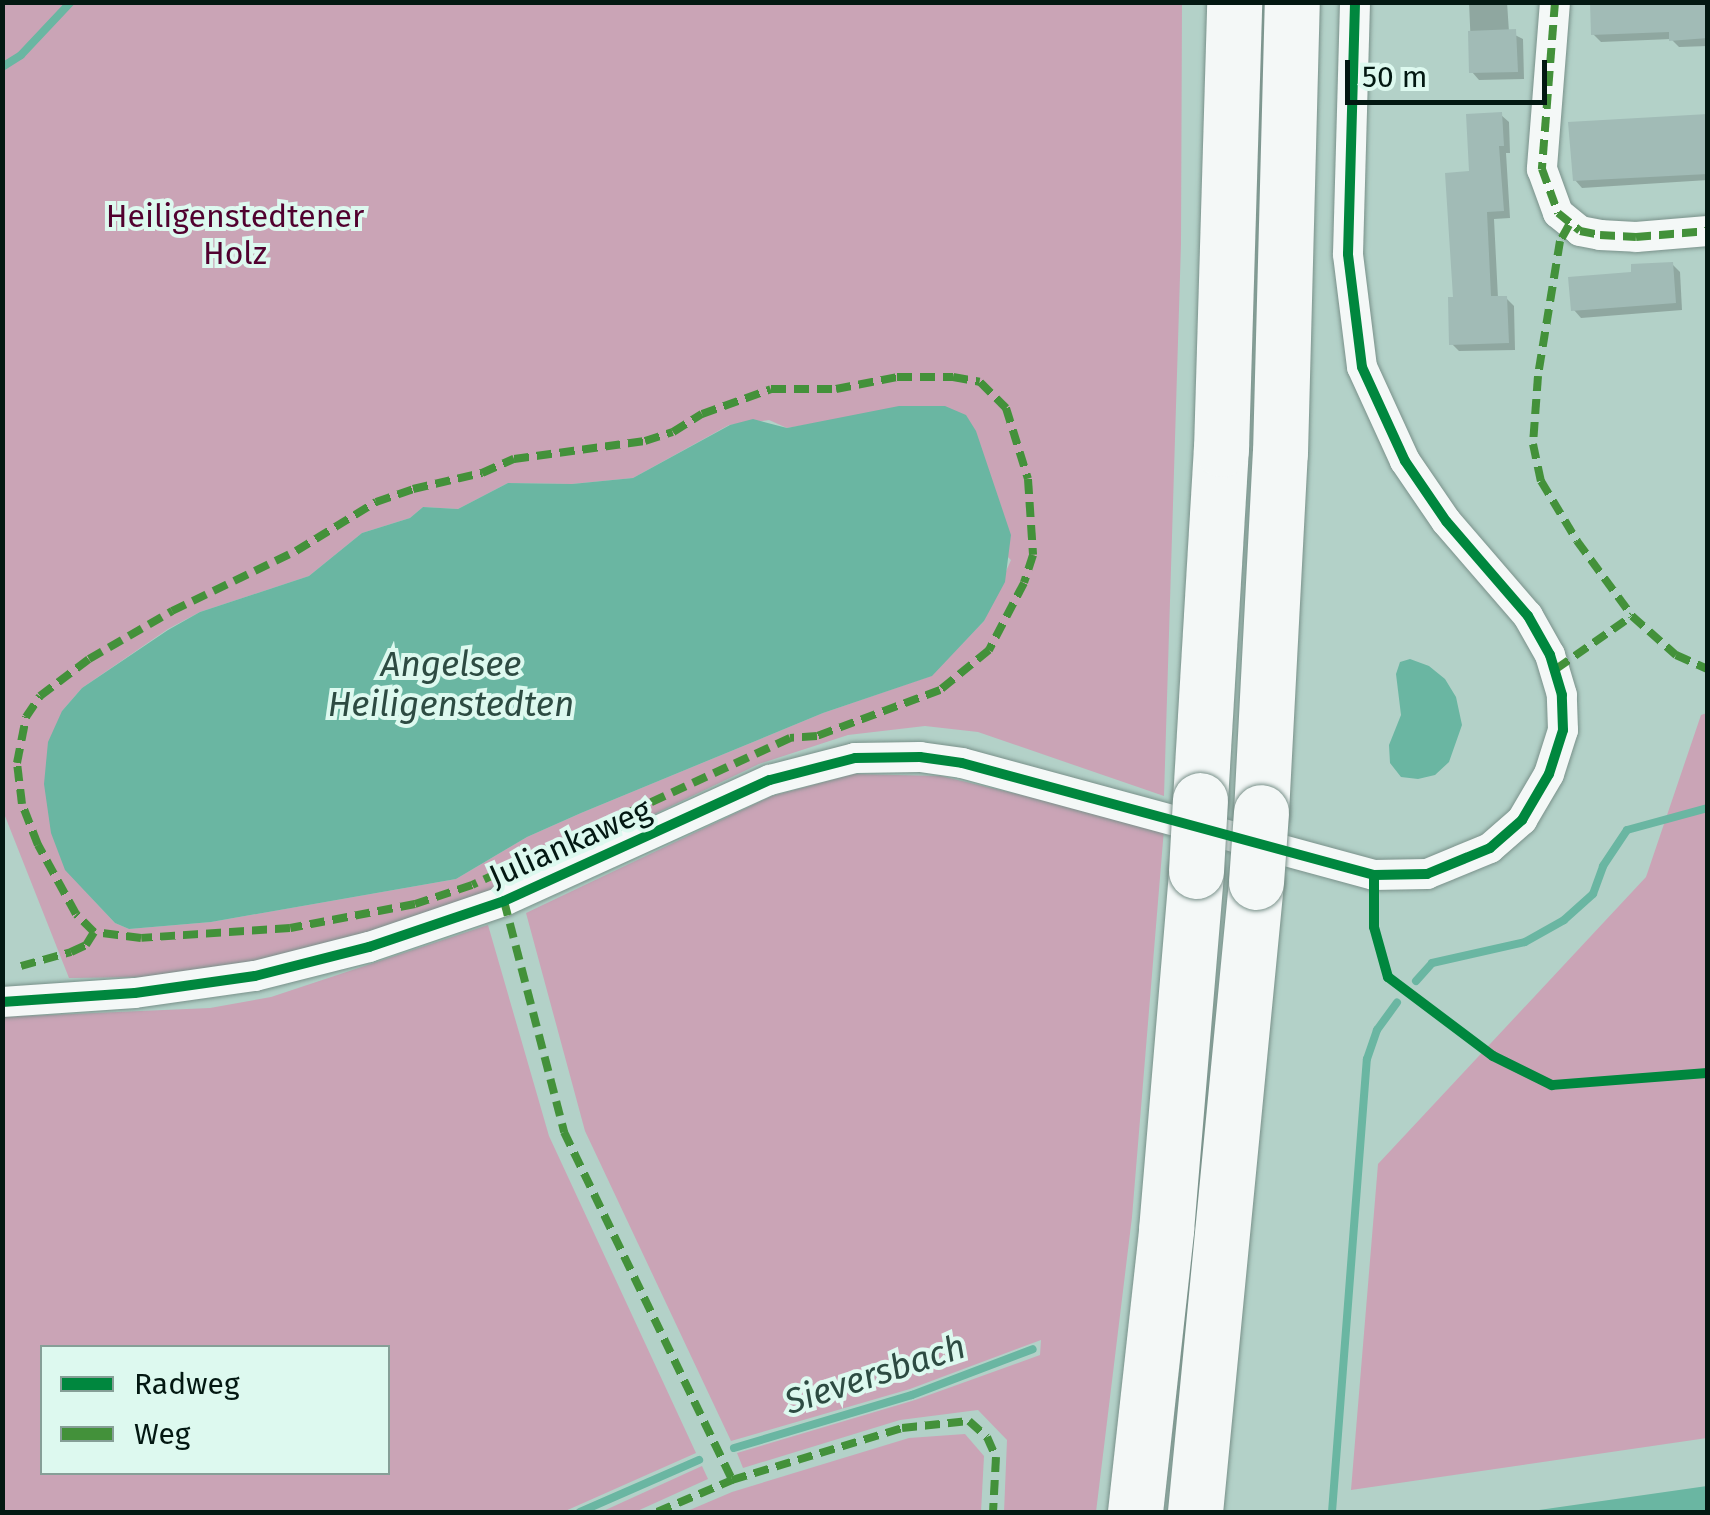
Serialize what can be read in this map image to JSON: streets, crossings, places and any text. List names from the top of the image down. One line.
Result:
{"streets":{"street":["Juliankaweg"]},"water":["Angelsee Heiligenstedten","Sieversbach"],"parks":["Heiligenstedtener Holz"],"legend":["Radweg","Weg"],"scale_bar":"50 m"}
